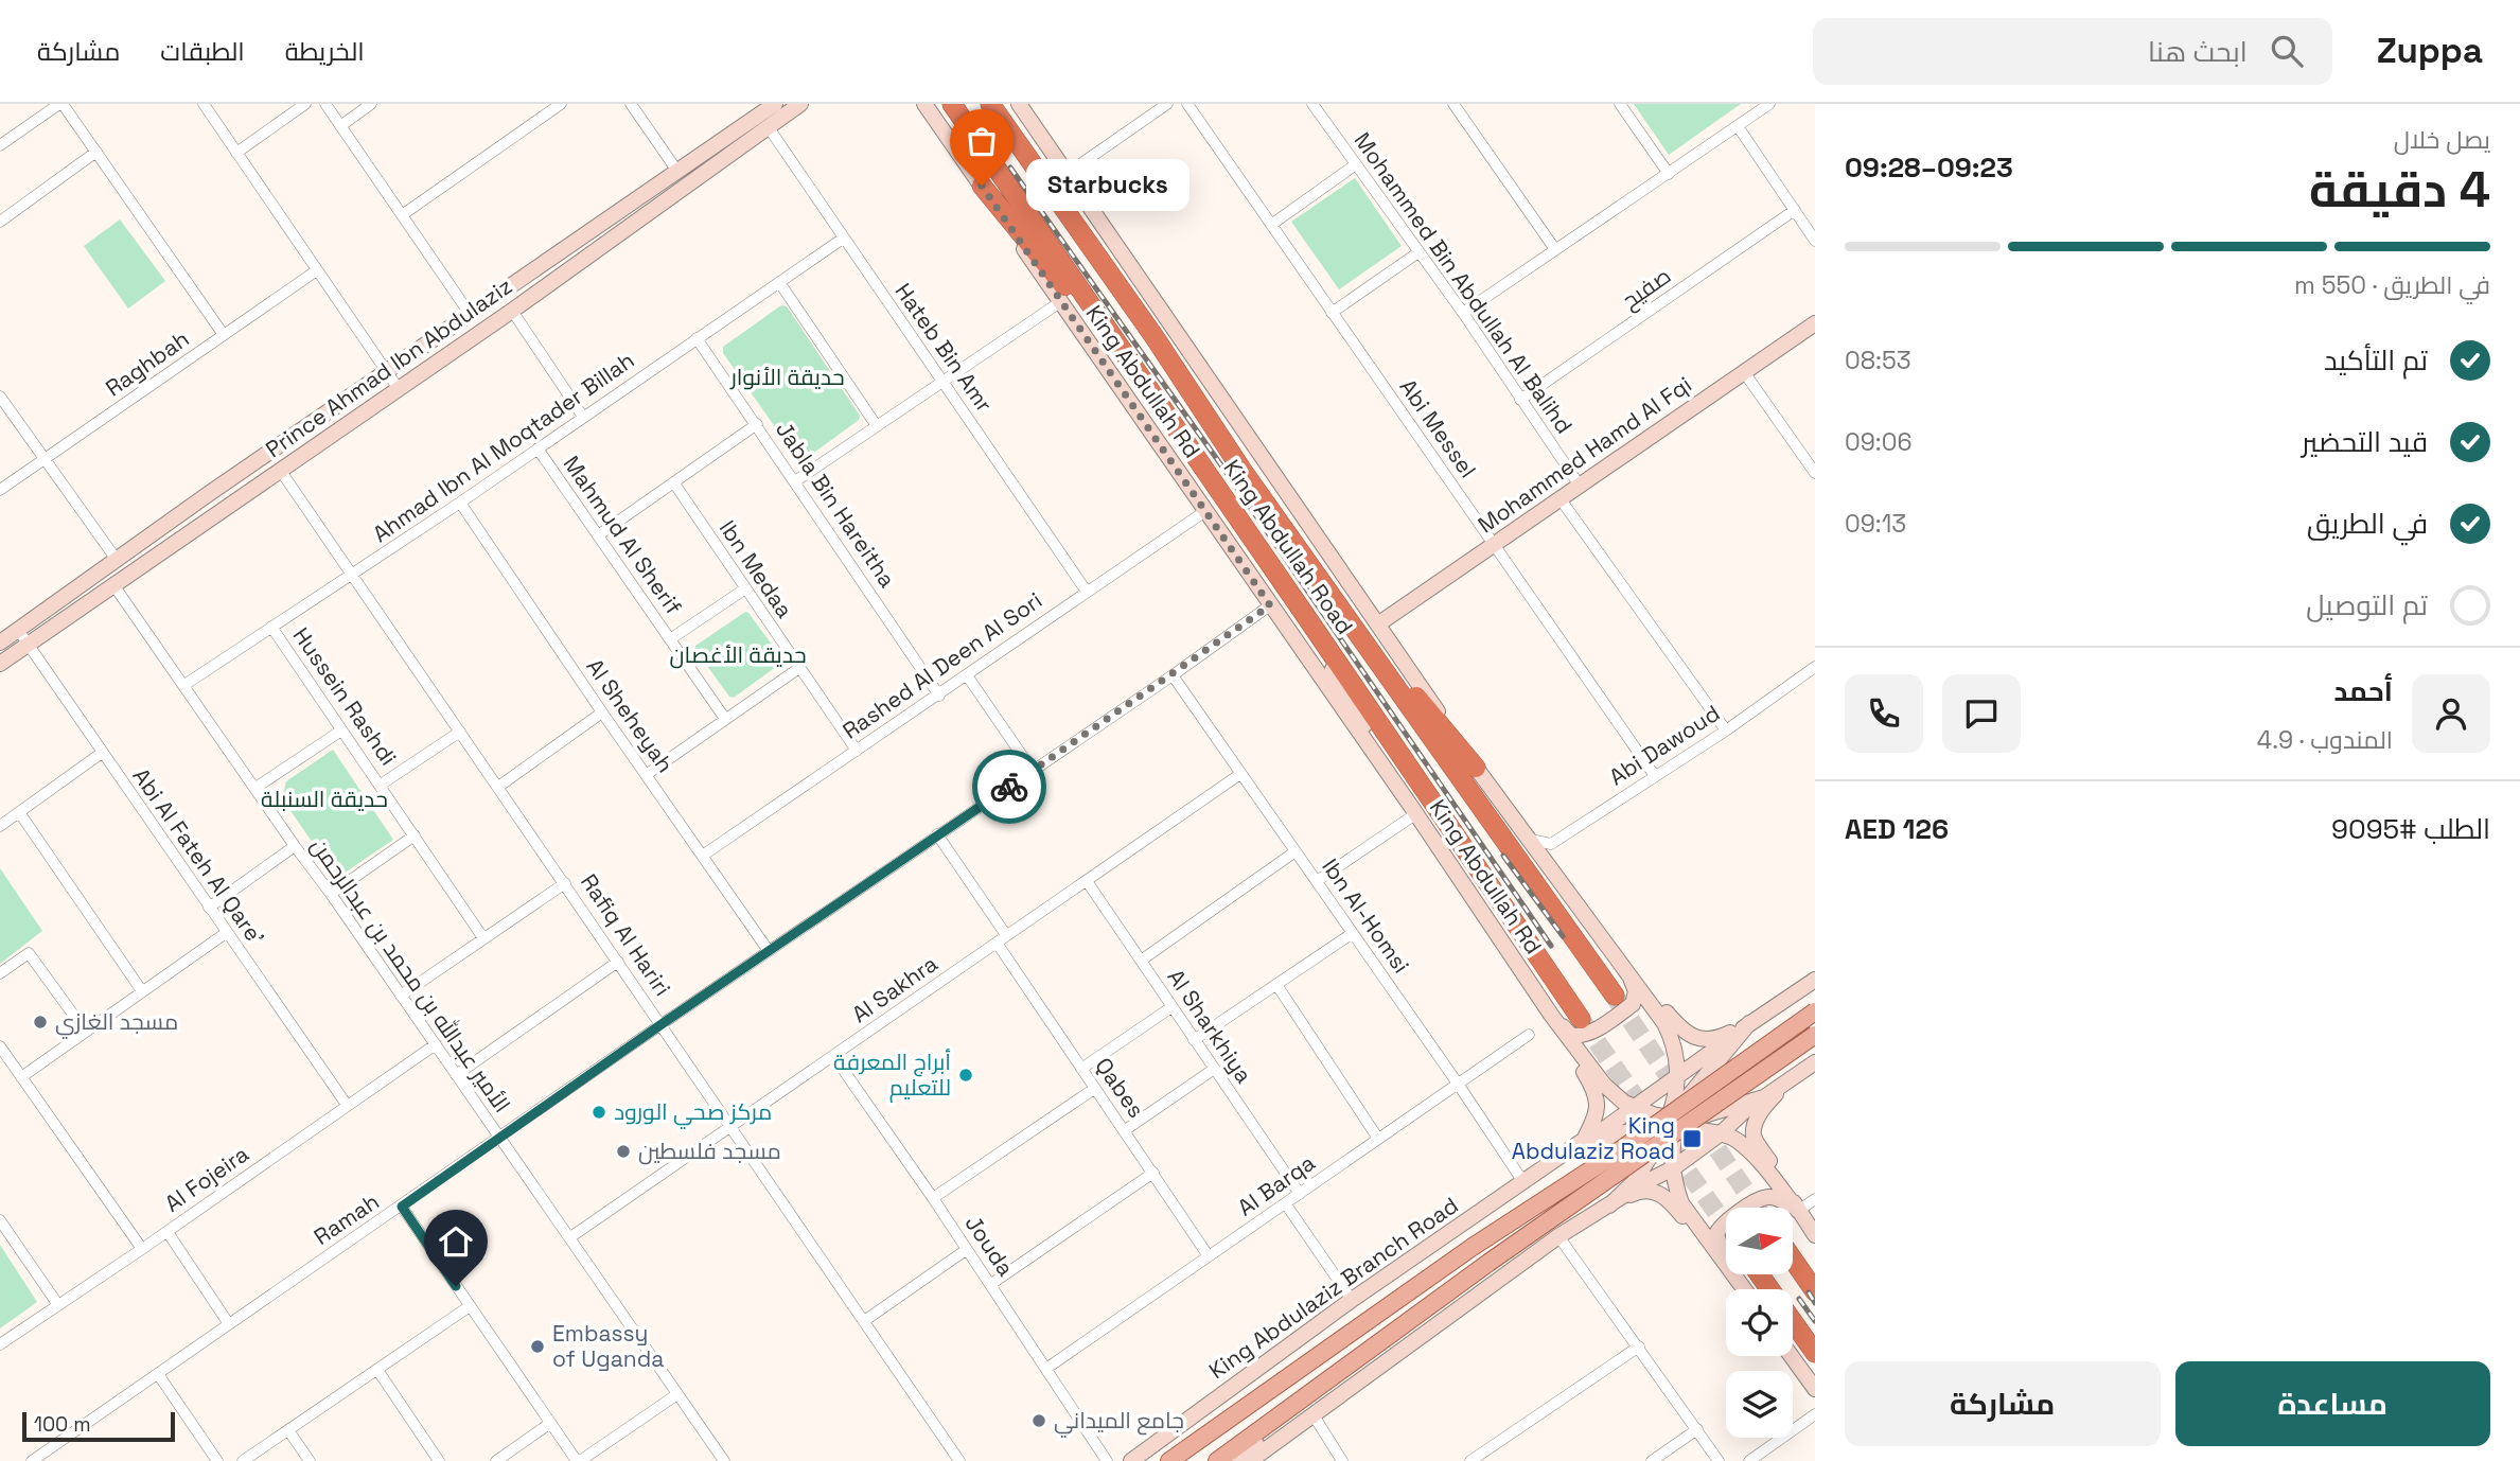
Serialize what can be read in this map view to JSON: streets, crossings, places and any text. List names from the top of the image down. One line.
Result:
{"streets":{"highway":["King Abdullah Road"],"main road":["Prince Ahmad Ibn Abdulaziz","King Abdullah Rd","Mohammed Hamd Al Fqi","King Abdulaziz Branch Road"],"street":["Mohammed Bin Abdullah Al Balihd","صفيح","Hateb Bin Amr","Raghbah","Abi Messel","Ahmad Ibn Al Moqtader Billah","Jabla Bin Hareitha","Mahmud Al Sherif","Ibn Medaa","Rashed Al Deen Al Sori","Hussein Rashdi","Al Sheheyah","Abi Dawoud","Abi Al Fateh Al Qare'","Ibn Al-Homsi","Rafiq Al Hariri","الأمير عبدالله بن محمد بن عبدالرحمن","Al Sakhra","Al Sharkhiya","Qabes","Al Fojeira","Al Barqa","Ramah","Jouda"]},"crossings":[["Mohammed Bin Abdullah Al Balihd","صفيح"],["Mohammed Bin Abdullah Al Balihd","Mohammed Hamd Al Fqi"],["Hateb Bin Amr","Prince Ahmad Ibn Abdulaziz"],["Hateb Bin Amr","Ahmad Ibn Al Moqtader Billah"],["Hateb Bin Amr","Rashed Al Deen Al Sori"],["Prince Ahmad Ibn Abdulaziz","Abi Al Fateh Al Qare'"],["Prince Ahmad Ibn Abdulaziz","Rafiq Al Hariri"],["Prince Ahmad Ibn Abdulaziz","الأمير عبدالله بن محمد بن عبدالرحمن"],["King Abdullah Rd","Rashed Al Deen Al Sori"],["King Abdullah Rd","Ramah"],["Abi Messel","Mohammed Hamd Al Fqi"],["Abi Messel","Abi Dawoud"],["Ahmad Ibn Al Moqtader Billah","Jabla Bin Hareitha"],["Ahmad Ibn Al Moqtader Billah","Mahmud Al Sherif"],["Ahmad Ibn Al Moqtader Billah","Hussein Rashdi"],["Ahmad Ibn Al Moqtader Billah","Al Sheheyah"],["Ahmad Ibn Al Moqtader Billah","Rafiq Al Hariri"],["Ahmad Ibn Al Moqtader Billah","الأمير عبدالله بن محمد بن عبدالرحمن"],["Jabla Bin Hareitha","Rashed Al Deen Al Sori"],["Ibn Medaa","Rashed Al Deen Al Sori"],["Rashed Al Deen Al Sori","Al Sheheyah"],["Al Sheheyah","Ramah"],["Abi Al Fateh Al Qare'","Al Fojeira"],["Ibn Al-Homsi","Al Sakhra"],["Ibn Al-Homsi","Al Barqa"],["Ibn Al-Homsi","Ramah"],["Ibn Al-Homsi","King Abdulaziz Branch Road"],["Rafiq Al Hariri","Al Sakhra"],["Rafiq Al Hariri","Ramah"],["الأمير عبدالله بن محمد بن عبدالرحمن","Al Sakhra"],["الأمير عبدالله بن محمد بن عبدالرحمن","Al Fojeira"],["الأمير عبدالله بن محمد بن عبدالرحمن","Ramah"],["Al Sakhra","Al Sharkhiya"],["Al Sakhra","Qabes"],["Al Sakhra","Jouda"],["Al Sharkhiya","Al Barqa"],["Qabes","Al Barqa"],["Al Barqa","Jouda"]],"parks":["حديقة الأنوار","حديقة الأغصان","حديقة السنبلة"],"places":{"other":["Starbucks","مسجد الغازي","أبراج المعرفة للتعليم","مركز صحي الورود","مسجد فلسطين","Embassy of Uganda","جامع الميداني"],"transit":["King Abdulaziz Road"]},"scale_bar":"100 m","north":"right","page":{"header":"Zuppa","search":"ابحث هنا","nav":["الخريطة","الطبقات","مشاركة"],"heading":["4 دقيقة","يصل خلال","09:23–09:28"],"panel":["أحمد","المندوب · 4.9","الطلب #9095","AED 126"],"bubble":"Starbucks","bar":"في الطريق · 550 m","list":[["تم التأكيد","08:53"],["قيد التحضير","09:06"],["في الطريق","09:13"],"تم التوصيل"],"buttons":["مساعدة","مشاركة"],"scale":"100 m"}}
